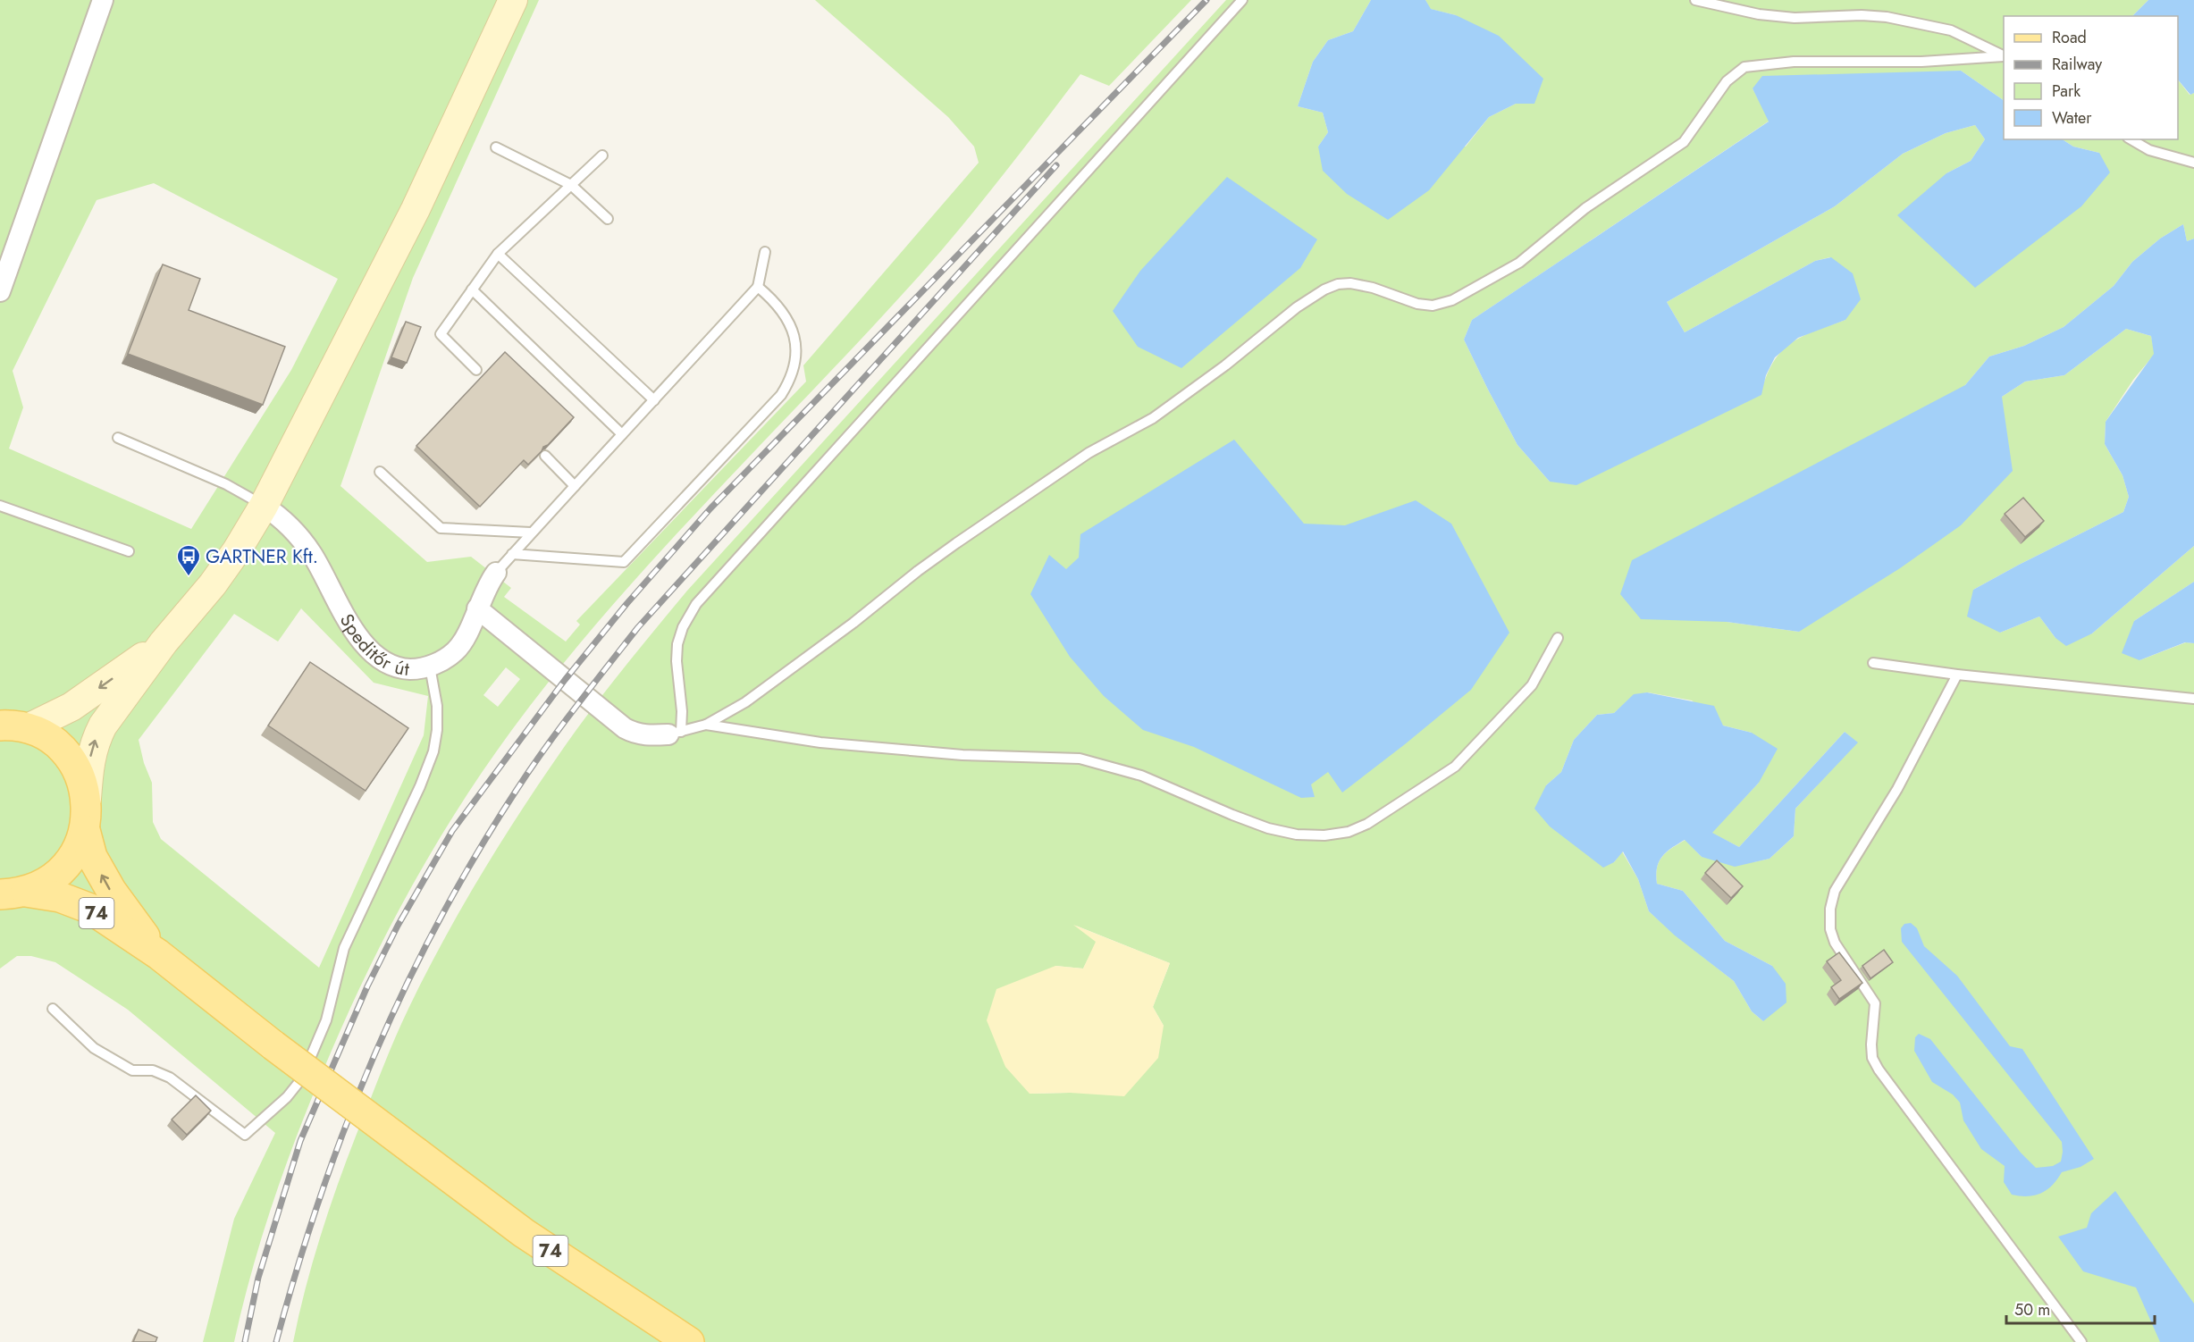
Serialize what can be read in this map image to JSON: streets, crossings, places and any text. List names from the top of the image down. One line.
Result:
{"streets":{"main road":["74"],"street":["Speditőr út"]},"places":{"bus stop":["GARTNER Kft."]},"legend":["Road","Railway","Park","Water"],"scale_bar":"50 m"}
